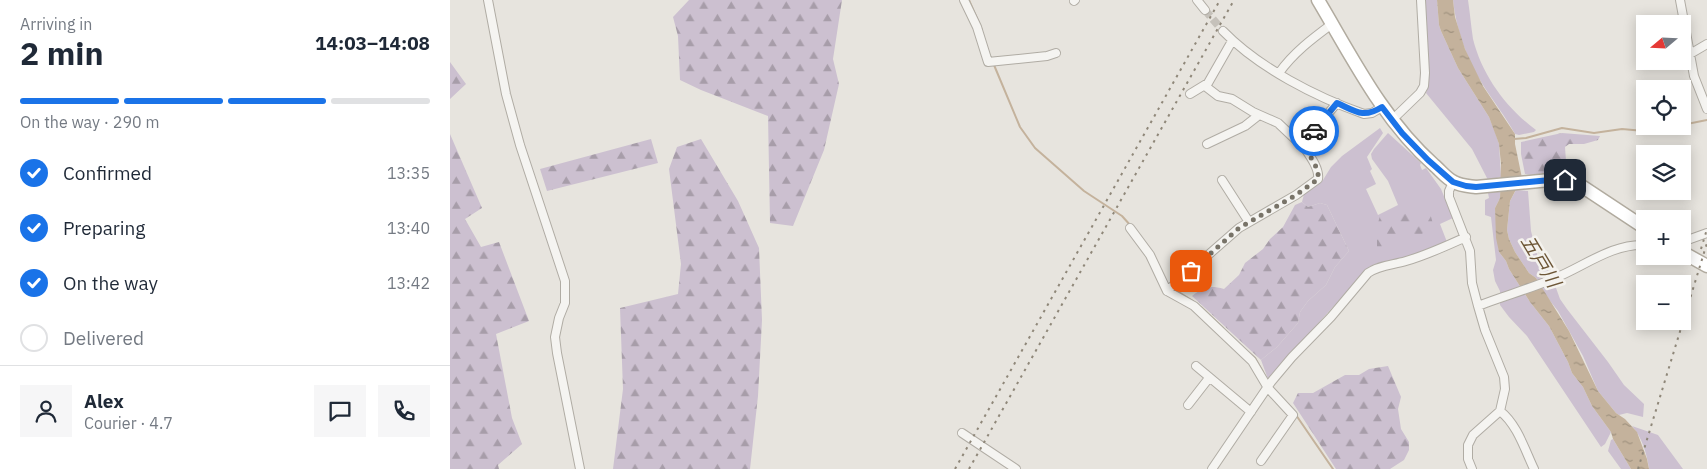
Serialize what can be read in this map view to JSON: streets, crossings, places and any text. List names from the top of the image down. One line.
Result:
{"water":["五戸川"],"north":"left","page":{"heading":["2 min","Arriving in","14:03–14:08"],"panel":["Alex","Courier · 4.7"],"map_buttons":["+","−"],"bar":"On the way · 290 m","list":[["Confirmed","13:35"],["Preparing","13:40"],["On the way","13:42"],"Delivered"]}}
